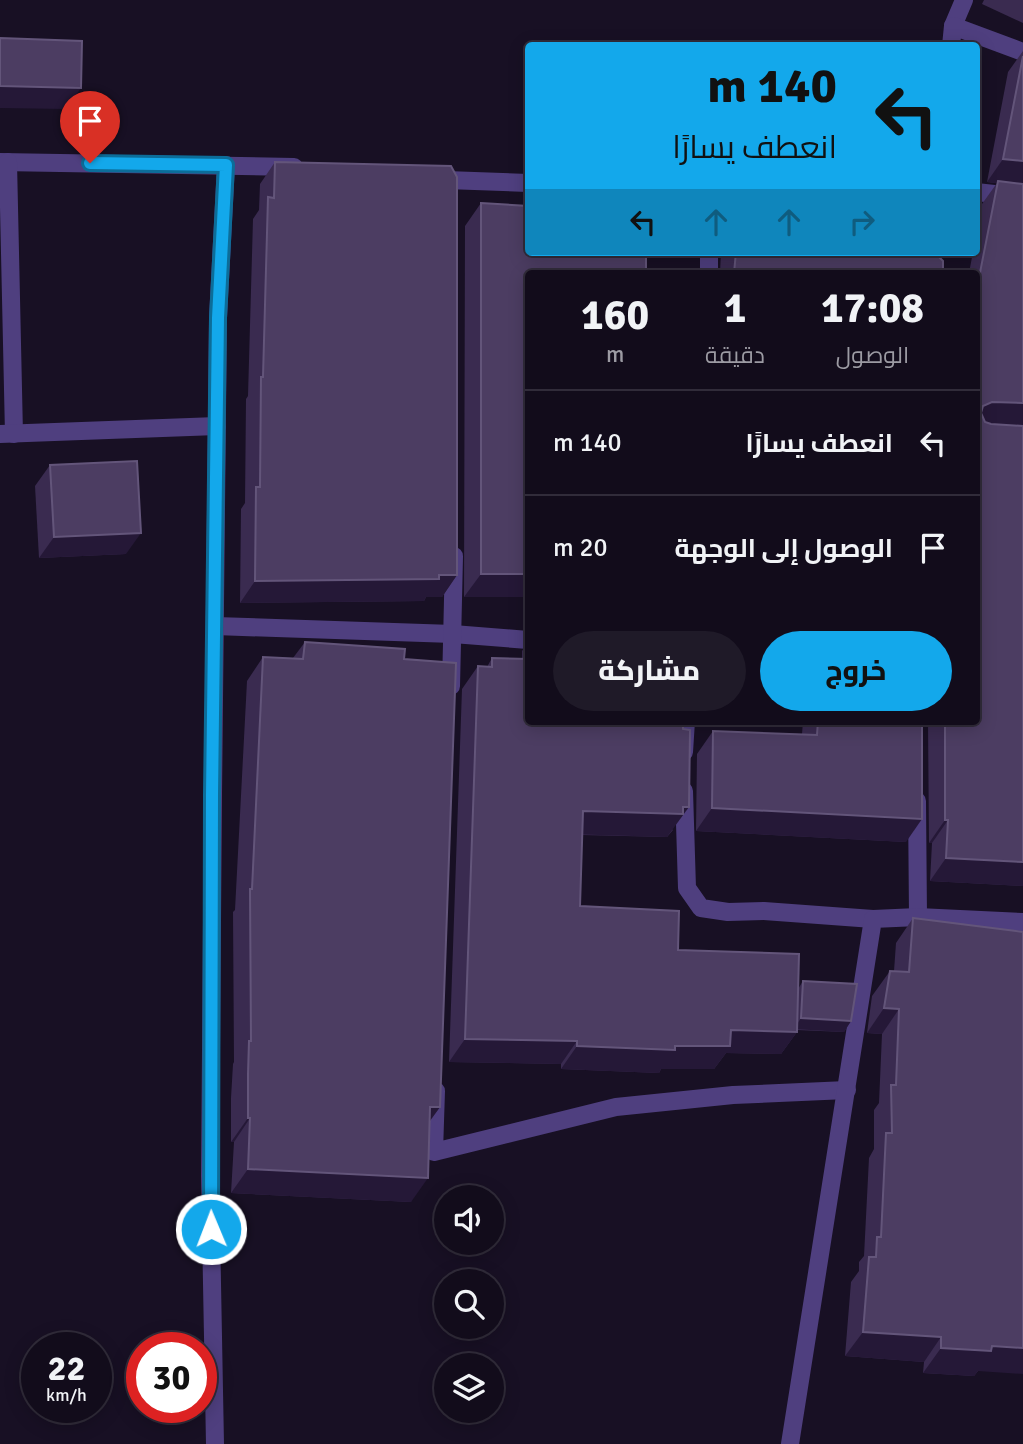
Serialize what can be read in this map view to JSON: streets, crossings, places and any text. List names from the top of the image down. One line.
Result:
{"page":{"turn":["140 m","انعطف يسارًا"],"eta":["17:08","الوصول","1","دقيقة","160","m"],"list":[{"name":"انعطف يسارًا","value":"140 m"},{"name":"الوصول إلى الوجهة","value":"20 m"}],"buttons":["خروج","مشاركة"],"speed":"22 km/h","limit":"30"}}
